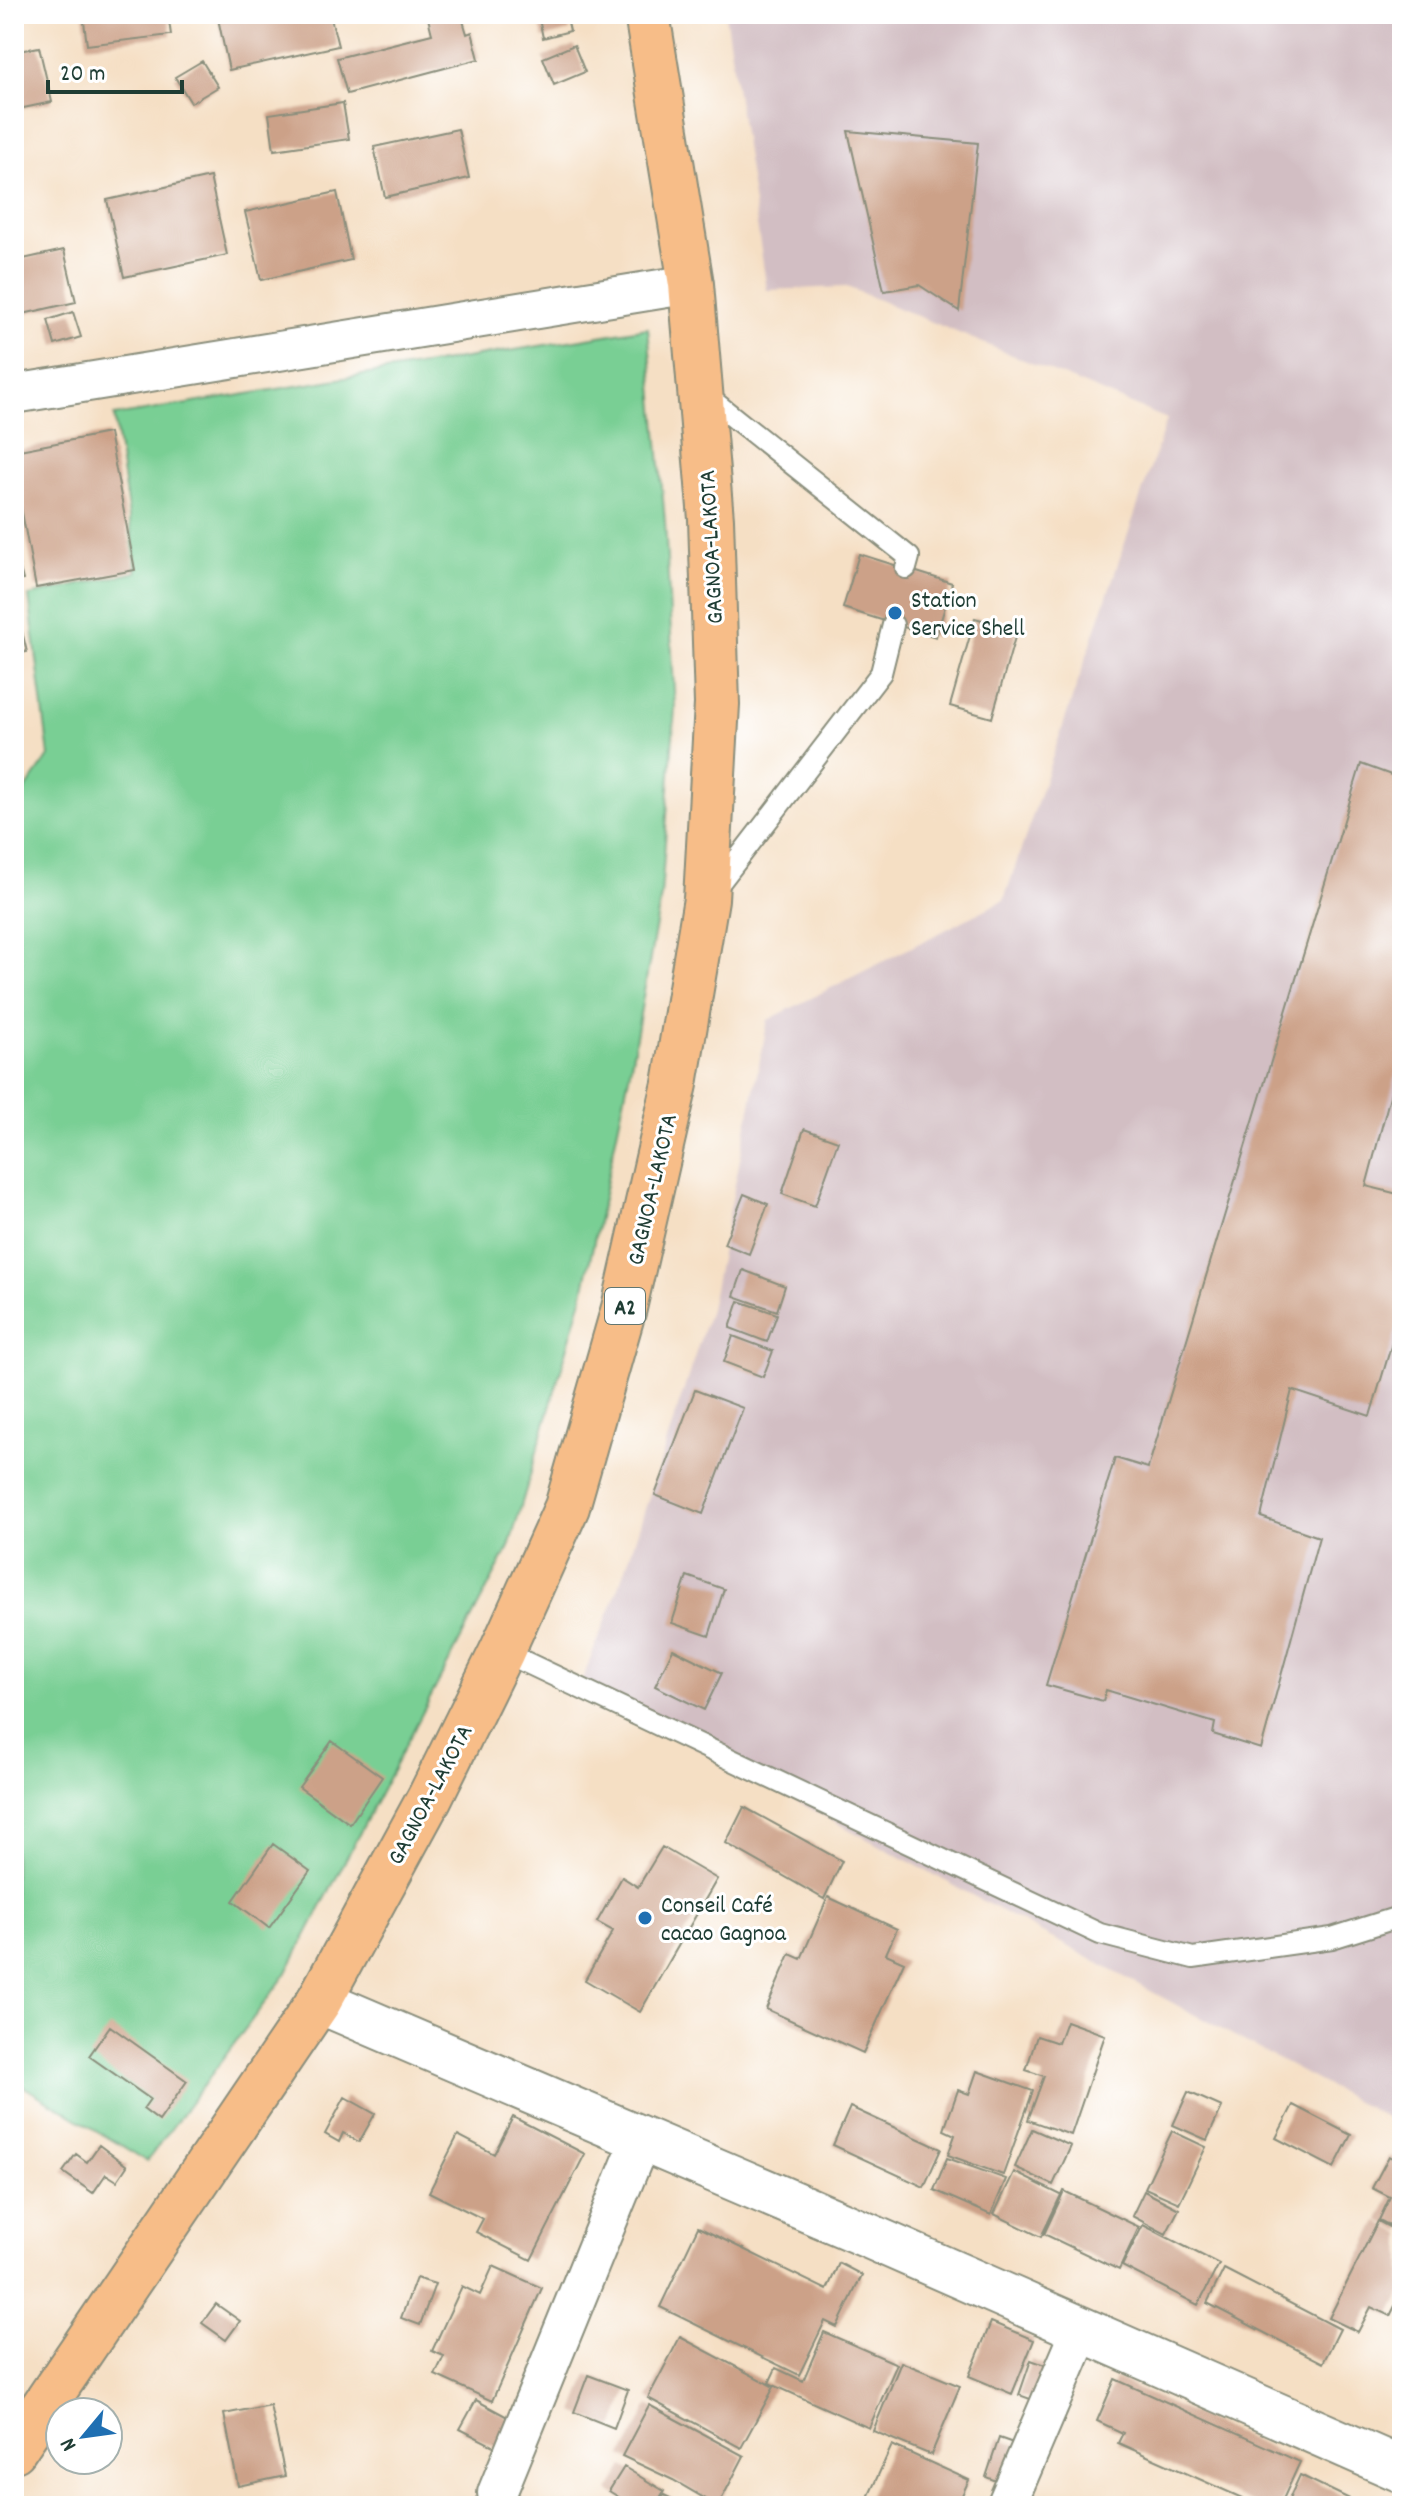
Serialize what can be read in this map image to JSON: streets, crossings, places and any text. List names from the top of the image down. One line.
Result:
{"streets":{"main road":["GAGNOA-LAKOTA","A2"]},"places":["Station Service Shell","Conseil Café cacao Gagnoa"],"scale_bar":"20 m","north":"bottom left"}
